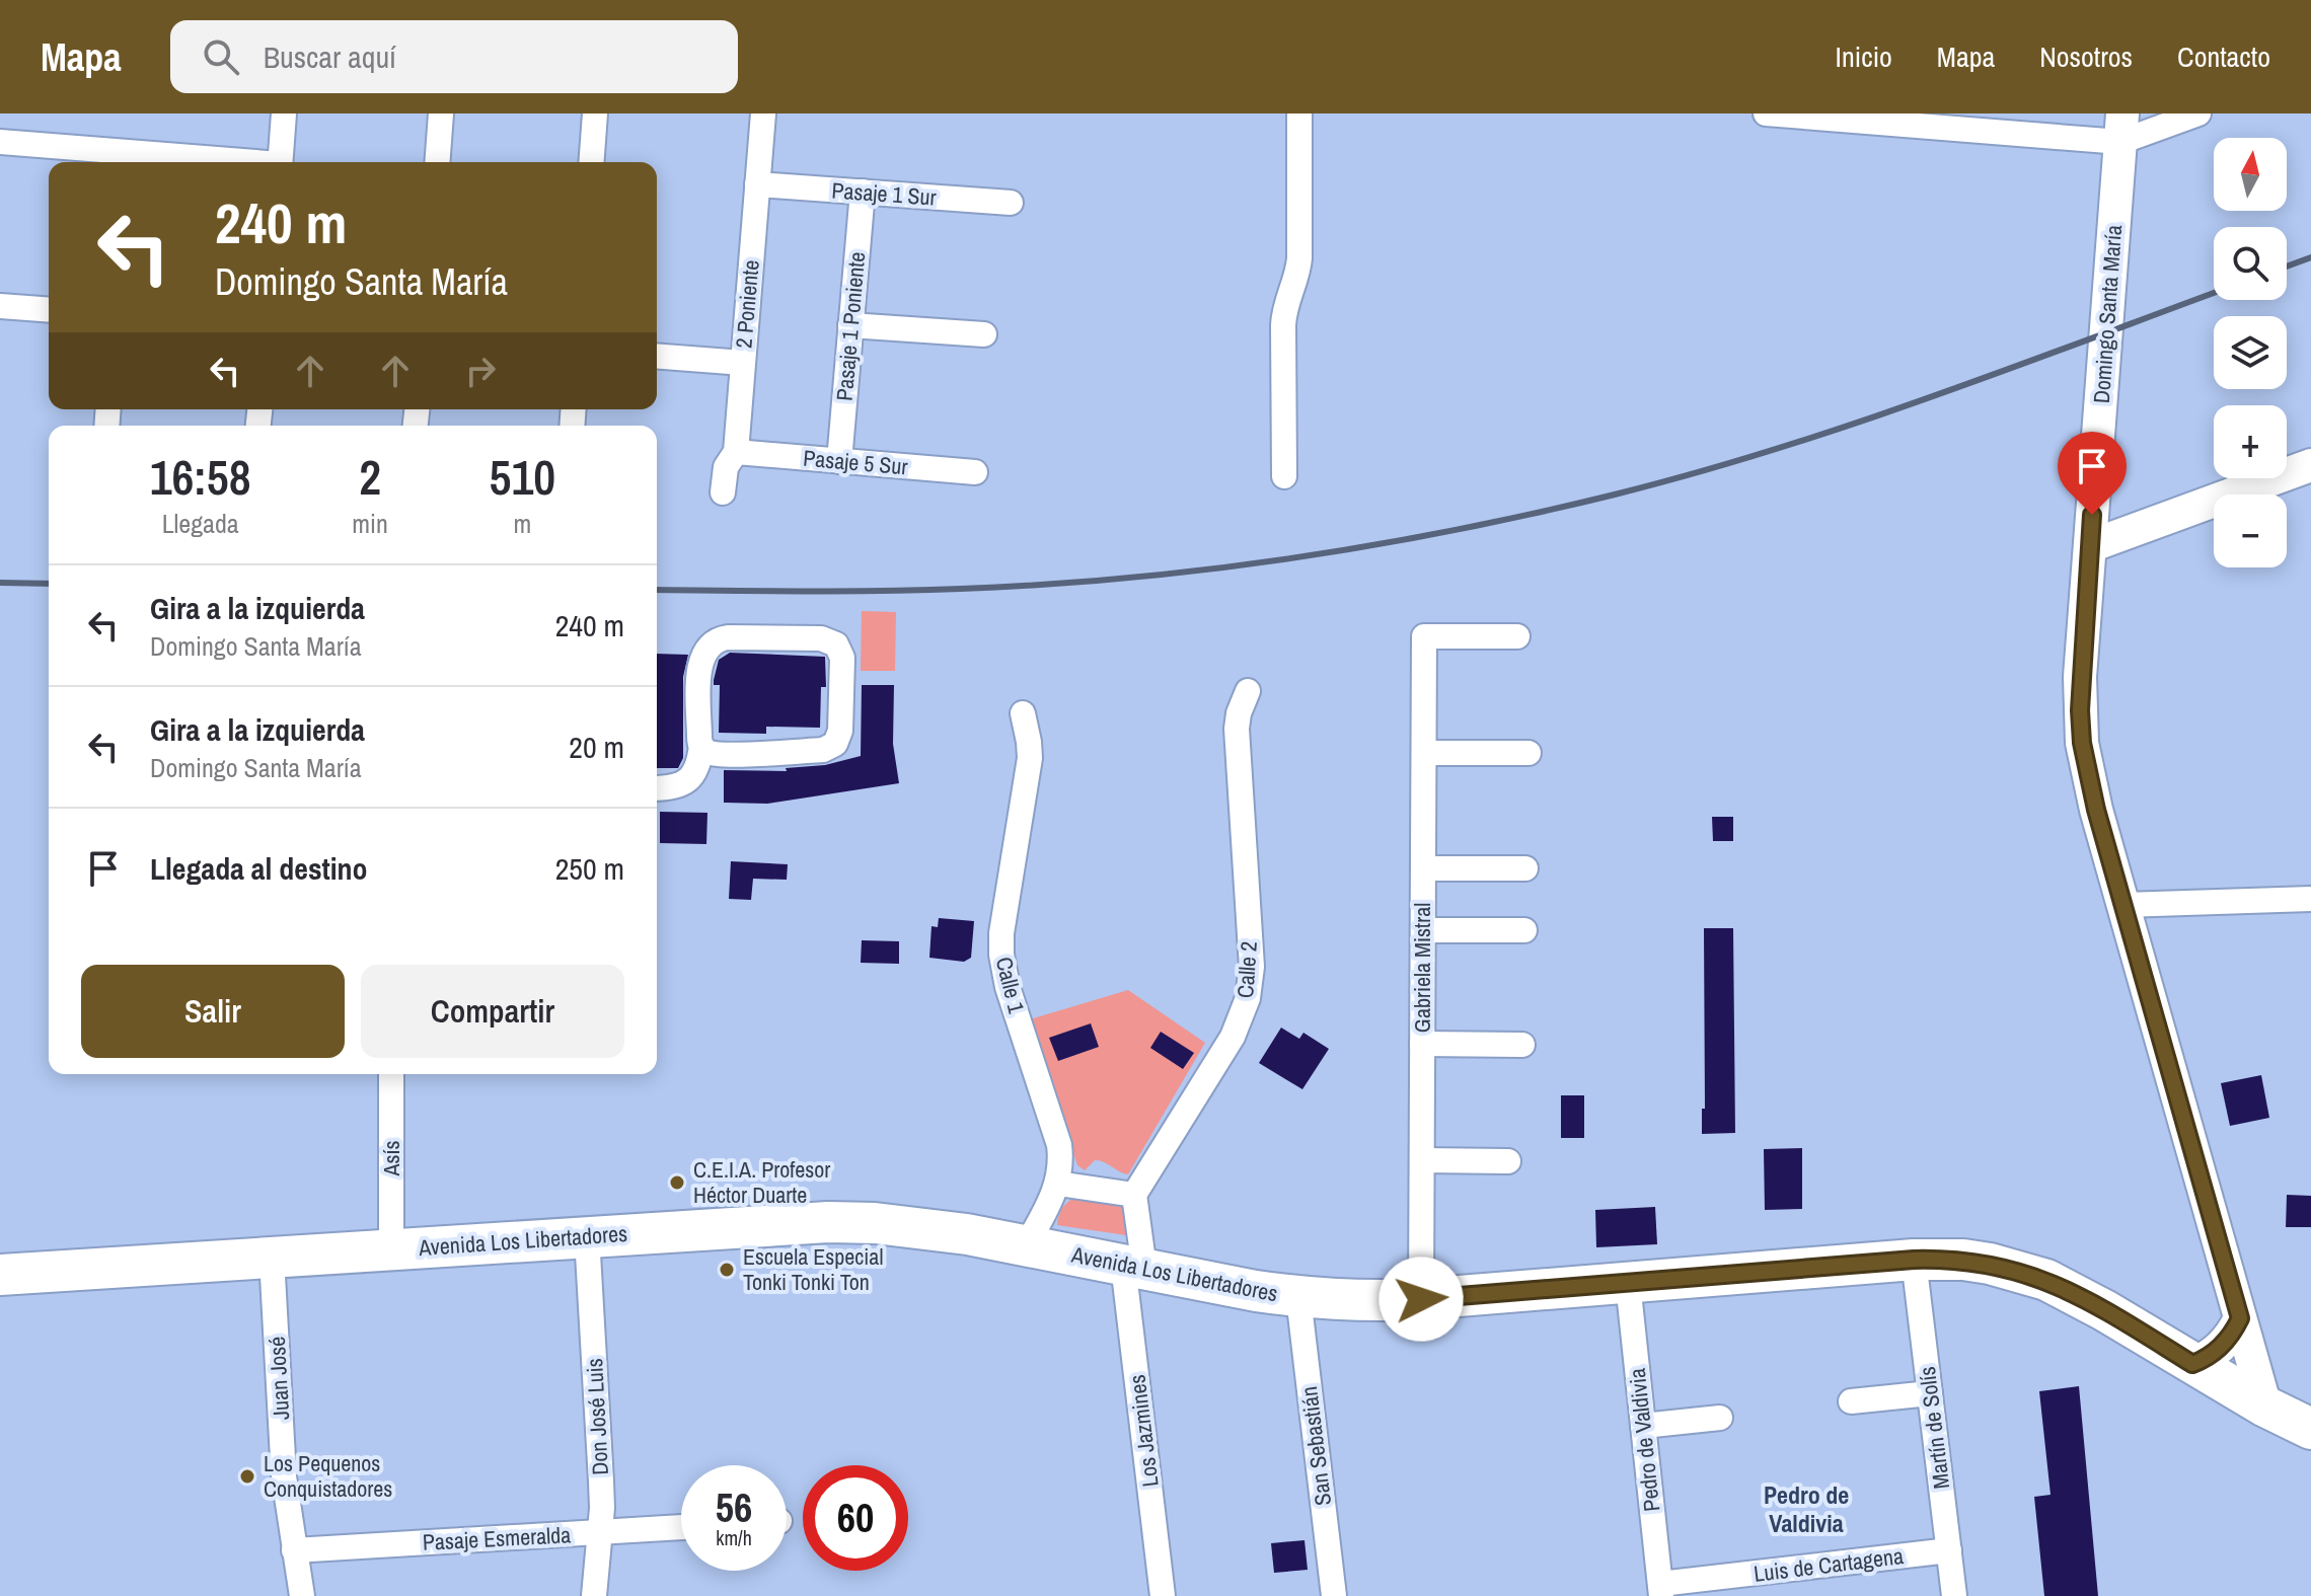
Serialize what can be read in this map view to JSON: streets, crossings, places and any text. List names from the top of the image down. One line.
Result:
{"streets":{"main road":["Avenida Los Libertadores"],"street":["Pasaje 1 Sur","2 Poniente","Domingo Santa María","Pasaje 1 Poniente","Pasaje 5 Sur","Gabriela Mistral","Calle 2","Calle 1","Asís","Juan José","Don José Luis","Martín de Solís","Los Jazmines","Pedro de Valdivia","San Sebastián","Pasaje Esmeralda","Luis de Cartagena"]},"crossings":[["Pasaje 1 Sur","2 Poniente"],["Pasaje 1 Sur","Pasaje 1 Poniente"],["2 Poniente","Pasaje 5 Sur"],["Domingo Santa María","Avenida Los Libertadores"],["Pasaje 1 Poniente","Pasaje 5 Sur"],["Gabriela Mistral","Avenida Los Libertadores"],["Calle 1","Avenida Los Libertadores"],["Asís","Avenida Los Libertadores"],["Avenida Los Libertadores","Juan José"],["Avenida Los Libertadores","Don José Luis"],["Avenida Los Libertadores","Martín de Solís"],["Avenida Los Libertadores","Los Jazmines"],["Avenida Los Libertadores","Pedro de Valdivia"],["Avenida Los Libertadores","San Sebastián"],["Juan José","Pasaje Esmeralda"],["Don José Luis","Pasaje Esmeralda"],["Martín de Solís","Luis de Cartagena"],["Pedro de Valdivia","Luis de Cartagena"]],"districts":["Pedro de Valdivia"],"places":["C.E.I.A. Profesor Héctor Duarte","Escuela Especial Tonki Tonki Ton","Los Pequenos Conquistadores"],"north":"top","page":{"header":"Mapa","search":"Buscar aquí","nav":["Inicio","Mapa","Nosotros","Contacto"],"map_buttons":["+","−"],"turn":["240 m","Domingo Santa María"],"eta":["16:58","Llegada","2","min","510","m"],"list":[{"name":"Gira a la izquierda","note":"Domingo Santa María","value":"240 m"},{"name":"Gira a la izquierda","note":"Domingo Santa María","value":"20 m"},{"name":"Llegada al destino","value":"250 m"}],"buttons":["Salir","Compartir"],"speed":"56 km/h","limit":"60"}}
